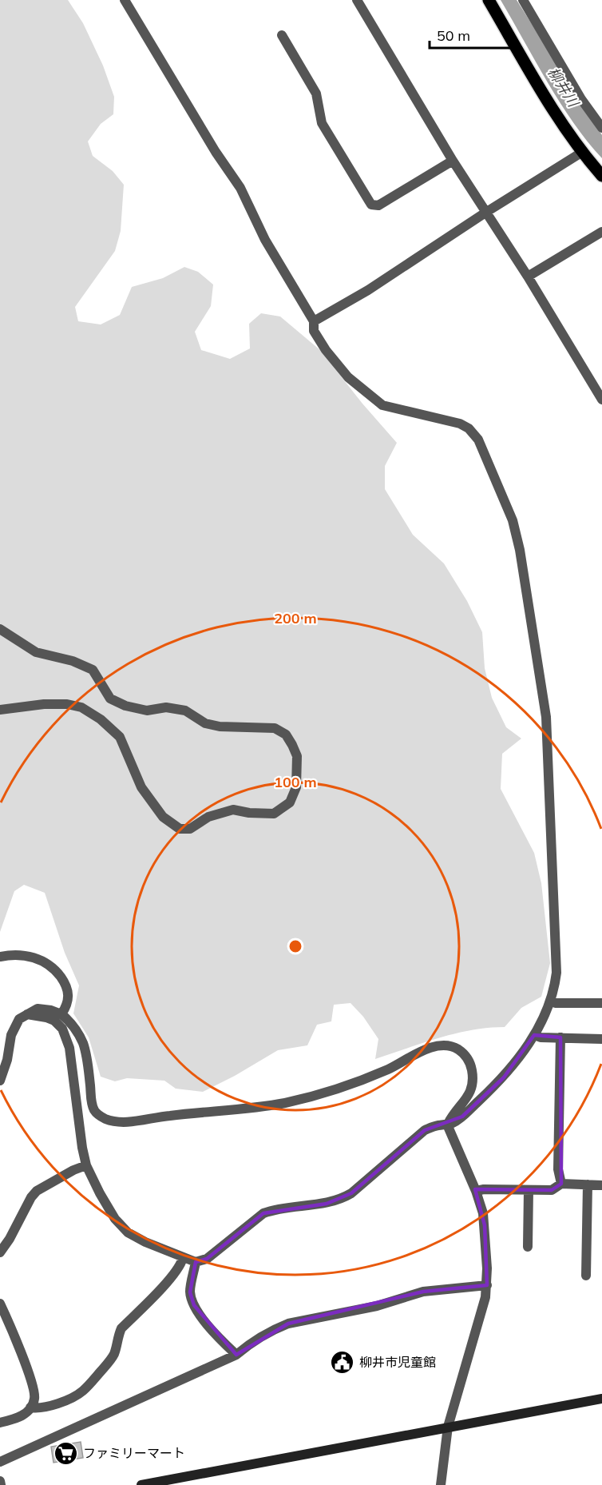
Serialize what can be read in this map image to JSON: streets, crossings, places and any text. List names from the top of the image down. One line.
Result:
{"water":["柳井川"],"places":{"public building":["柳井市児童館"],"supermarket":["ファミリーマート"]},"scale_bar":"50 m","rings":["200 m","100 m"]}
